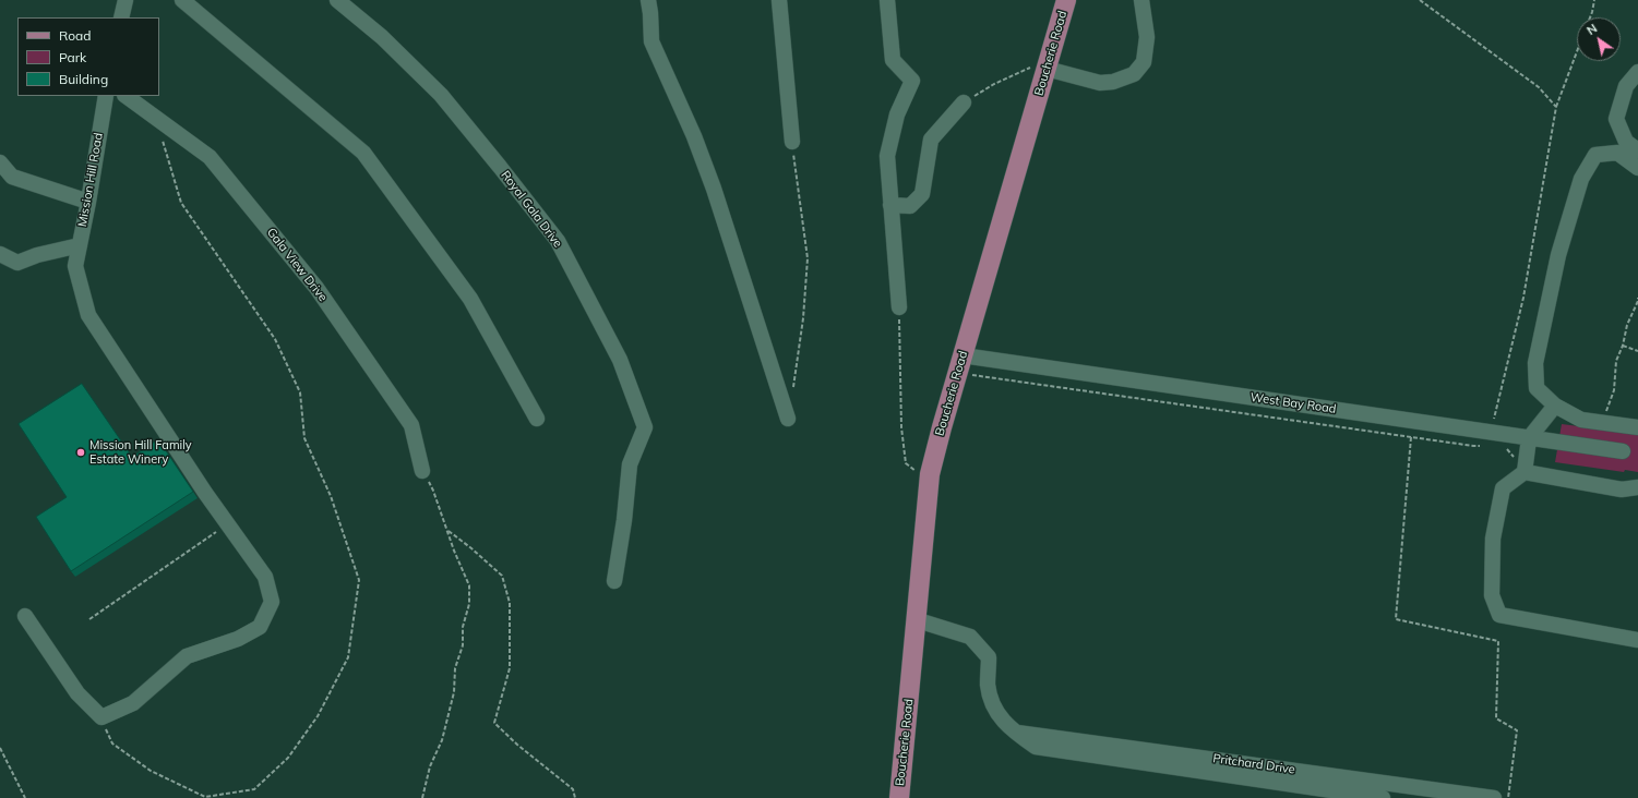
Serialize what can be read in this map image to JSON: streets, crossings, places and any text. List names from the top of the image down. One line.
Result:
{"streets":{"main road":["Boucherie Road"],"street":["Mission Hill Road","Royal Gala Drive","Gala View Drive","West Bay Road","Pritchard Drive"]},"crossings":[["Boucherie Road","West Bay Road"],["Boucherie Road","Pritchard Drive"]],"places":["Mission Hill Family Estate Winery"],"legend":["Road","Park","Building"],"north":"top left"}
